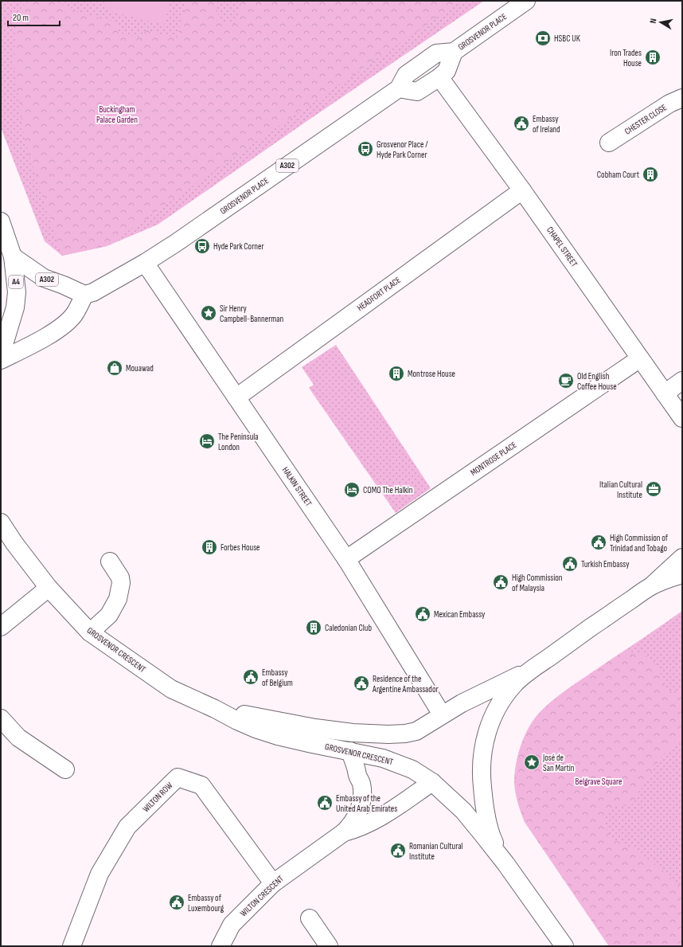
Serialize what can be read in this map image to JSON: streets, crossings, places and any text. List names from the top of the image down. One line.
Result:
{"streets":{"main road":["GROSVENOR PLACE","CHESTER CLOSE","A302","CHAPEL STREET","A4","HEADFORT PLACE","MONTROSE PLACE","HALKIN STREET","GROSVENOR CRESCENT","WILTON ROW","WILTON CRESCENT"]},"crossings":[["GROSVENOR PLACE","A302"],["GROSVENOR PLACE","CHAPEL STREET"],["GROSVENOR PLACE","HALKIN STREET"],["A302","A4"],["CHAPEL STREET","HEADFORT PLACE"],["CHAPEL STREET","MONTROSE PLACE"],["HEADFORT PLACE","HALKIN STREET"],["MONTROSE PLACE","HALKIN STREET"],["HALKIN STREET","GROSVENOR CRESCENT"],["GROSVENOR CRESCENT","WILTON CRESCENT"],["WILTON ROW","WILTON CRESCENT"]],"parks":["Buckingham Palace Garden","Belgrave Square"],"places":{"bank":["HSBC UK"],"building":["Iron Trades House","Cobham Court","Montrose House","Forbes House","Caledonian Club"],"public building":["Embassy of Ireland","High Commission of Trinidad and Tobago","Turkish Embassy","High Commission of Malaysia","Mexican Embassy","Embassy of Belgium","Residence of the Argentine Ambassador","Embassy of the United Arab Emirates","Romanian Cultural Institute","Embassy of Luxembourg"],"bus stop":["Grosvenor Place / Hyde Park Corner","Hyde Park Corner"],"place":["Sir Henry Campbell-Bannerman","José de San Martín"],"shop":["Mouawad"],"cafe":["Old English Coffee House"],"hotel":["The Peninsula London","COMO The Halkin"],"office":["Italian Cultural Institute"]},"scale_bar":"20 m","north":"left"}
